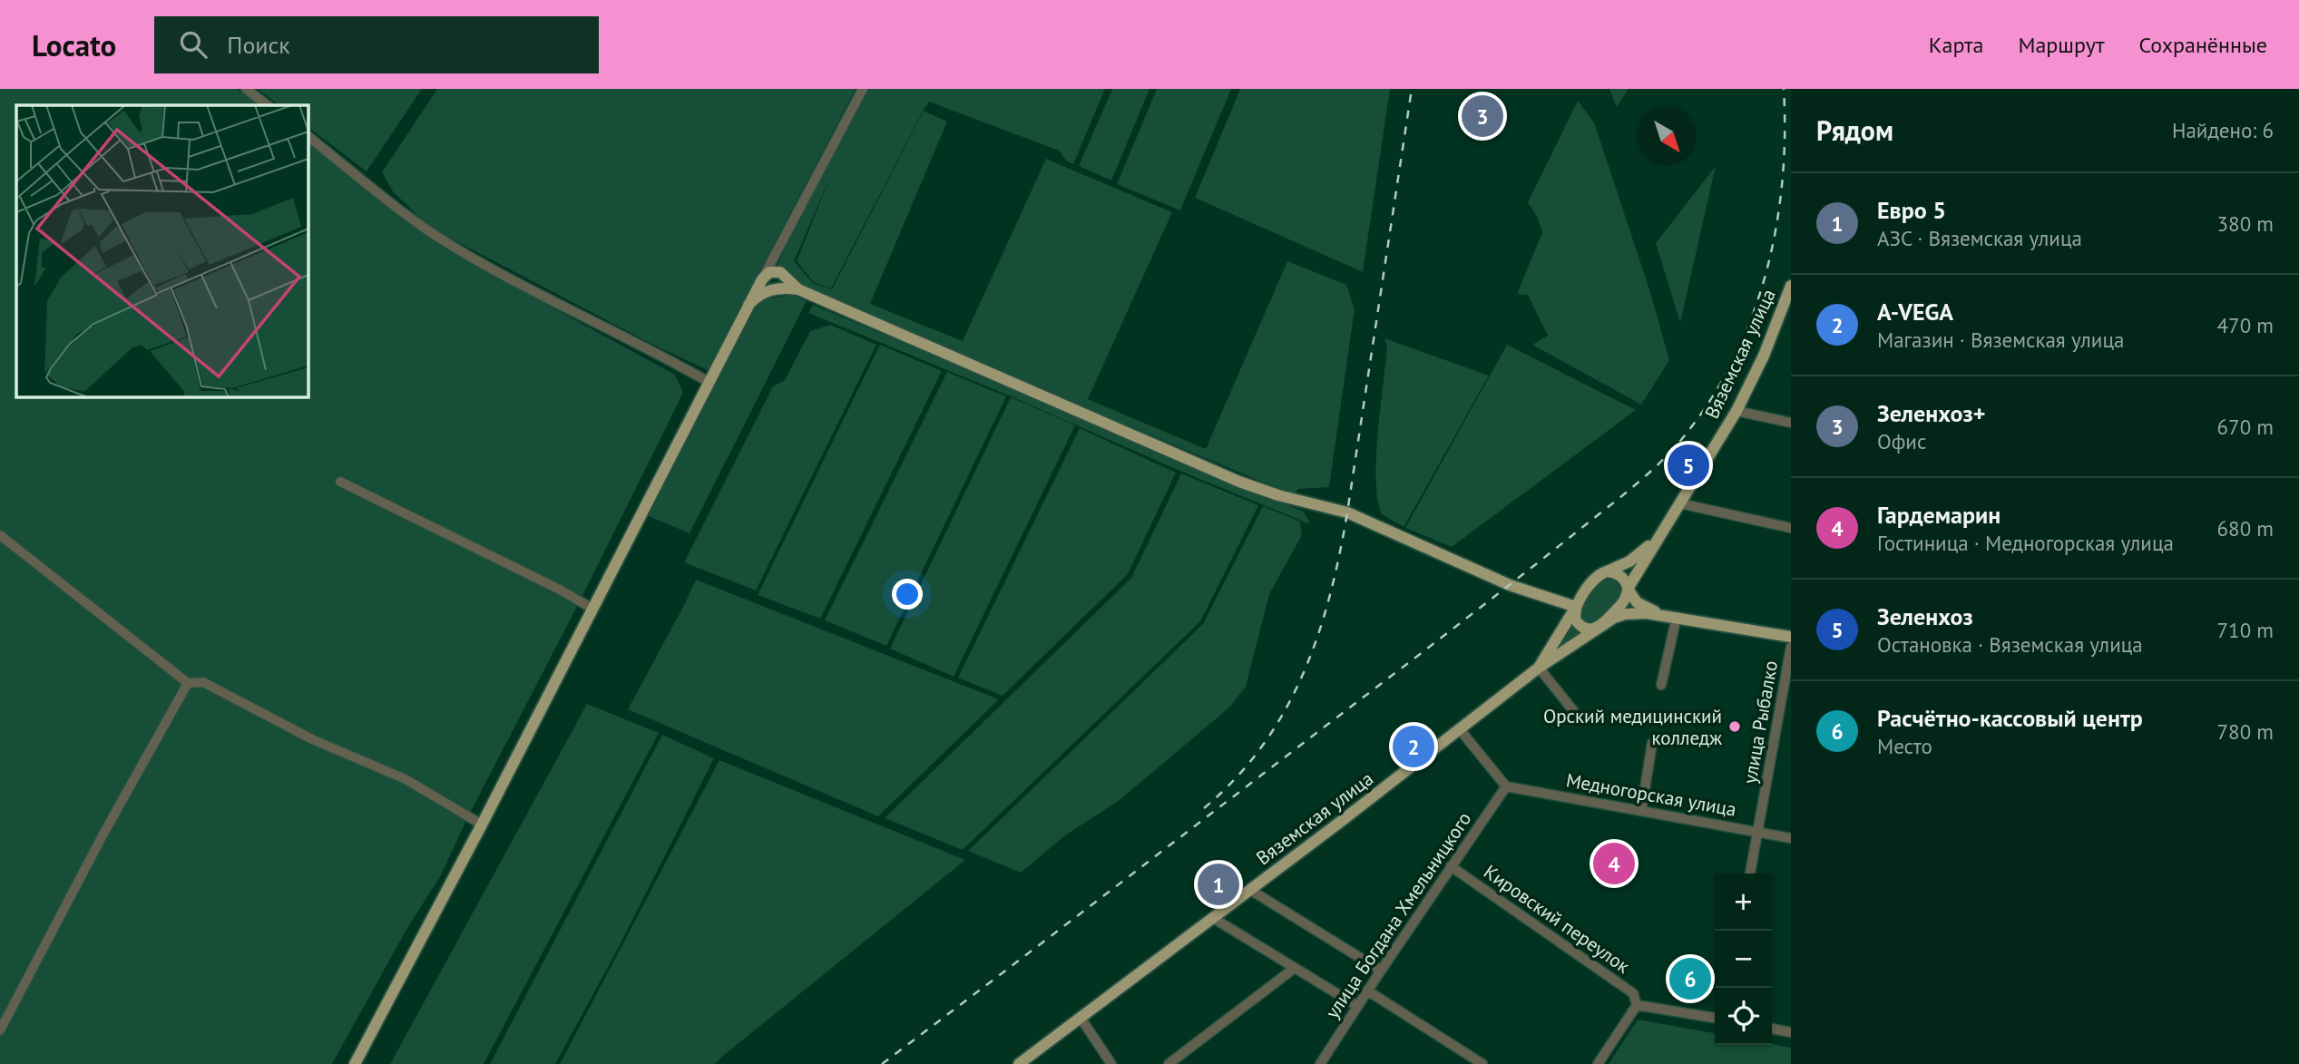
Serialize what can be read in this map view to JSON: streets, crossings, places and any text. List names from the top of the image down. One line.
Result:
{"streets":{"main road":["Вяземская улица"],"street":["улица Рыбалко","Медногорская улица","улица Богдана Хмельницкого","Кировский переулок"]},"crossings":[["улица Рыбалко","Медногорская улица"],["Медногорская улица","улица Богдана Хмельницкого"],["улица Богдана Хмельницкого","Кировский переулок"]],"places":["Орский медицинский колледж"],"north":"bottom right","page":{"header":"Locato","search":"Поиск","nav":["Карта","Маршрут","Сохранённые"],"heading":["Рядом","Найдено: 6"],"pins":["3","5","2","4","1","6"],"list":[{"mark":"1","name":"Евро 5","note":"АЗС · Вяземская улица","value":"380 m"},{"mark":"2","name":"A-VEGA","note":"Магазин · Вяземская улица","value":"470 m"},{"mark":"3","name":"Зеленхоз+","note":"Офис","value":"670 m"},{"mark":"4","name":"Гардемарин","note":"Гостиница · Медногорская улица","value":"680 m"},{"mark":"5","name":"Зеленхоз","note":"Остановка · Вяземская улица","value":"710 m"},{"mark":"6","name":"Расчётно-кассовый центр","note":"Место","value":"780 m"}],"map_buttons":["+","−"]}}
